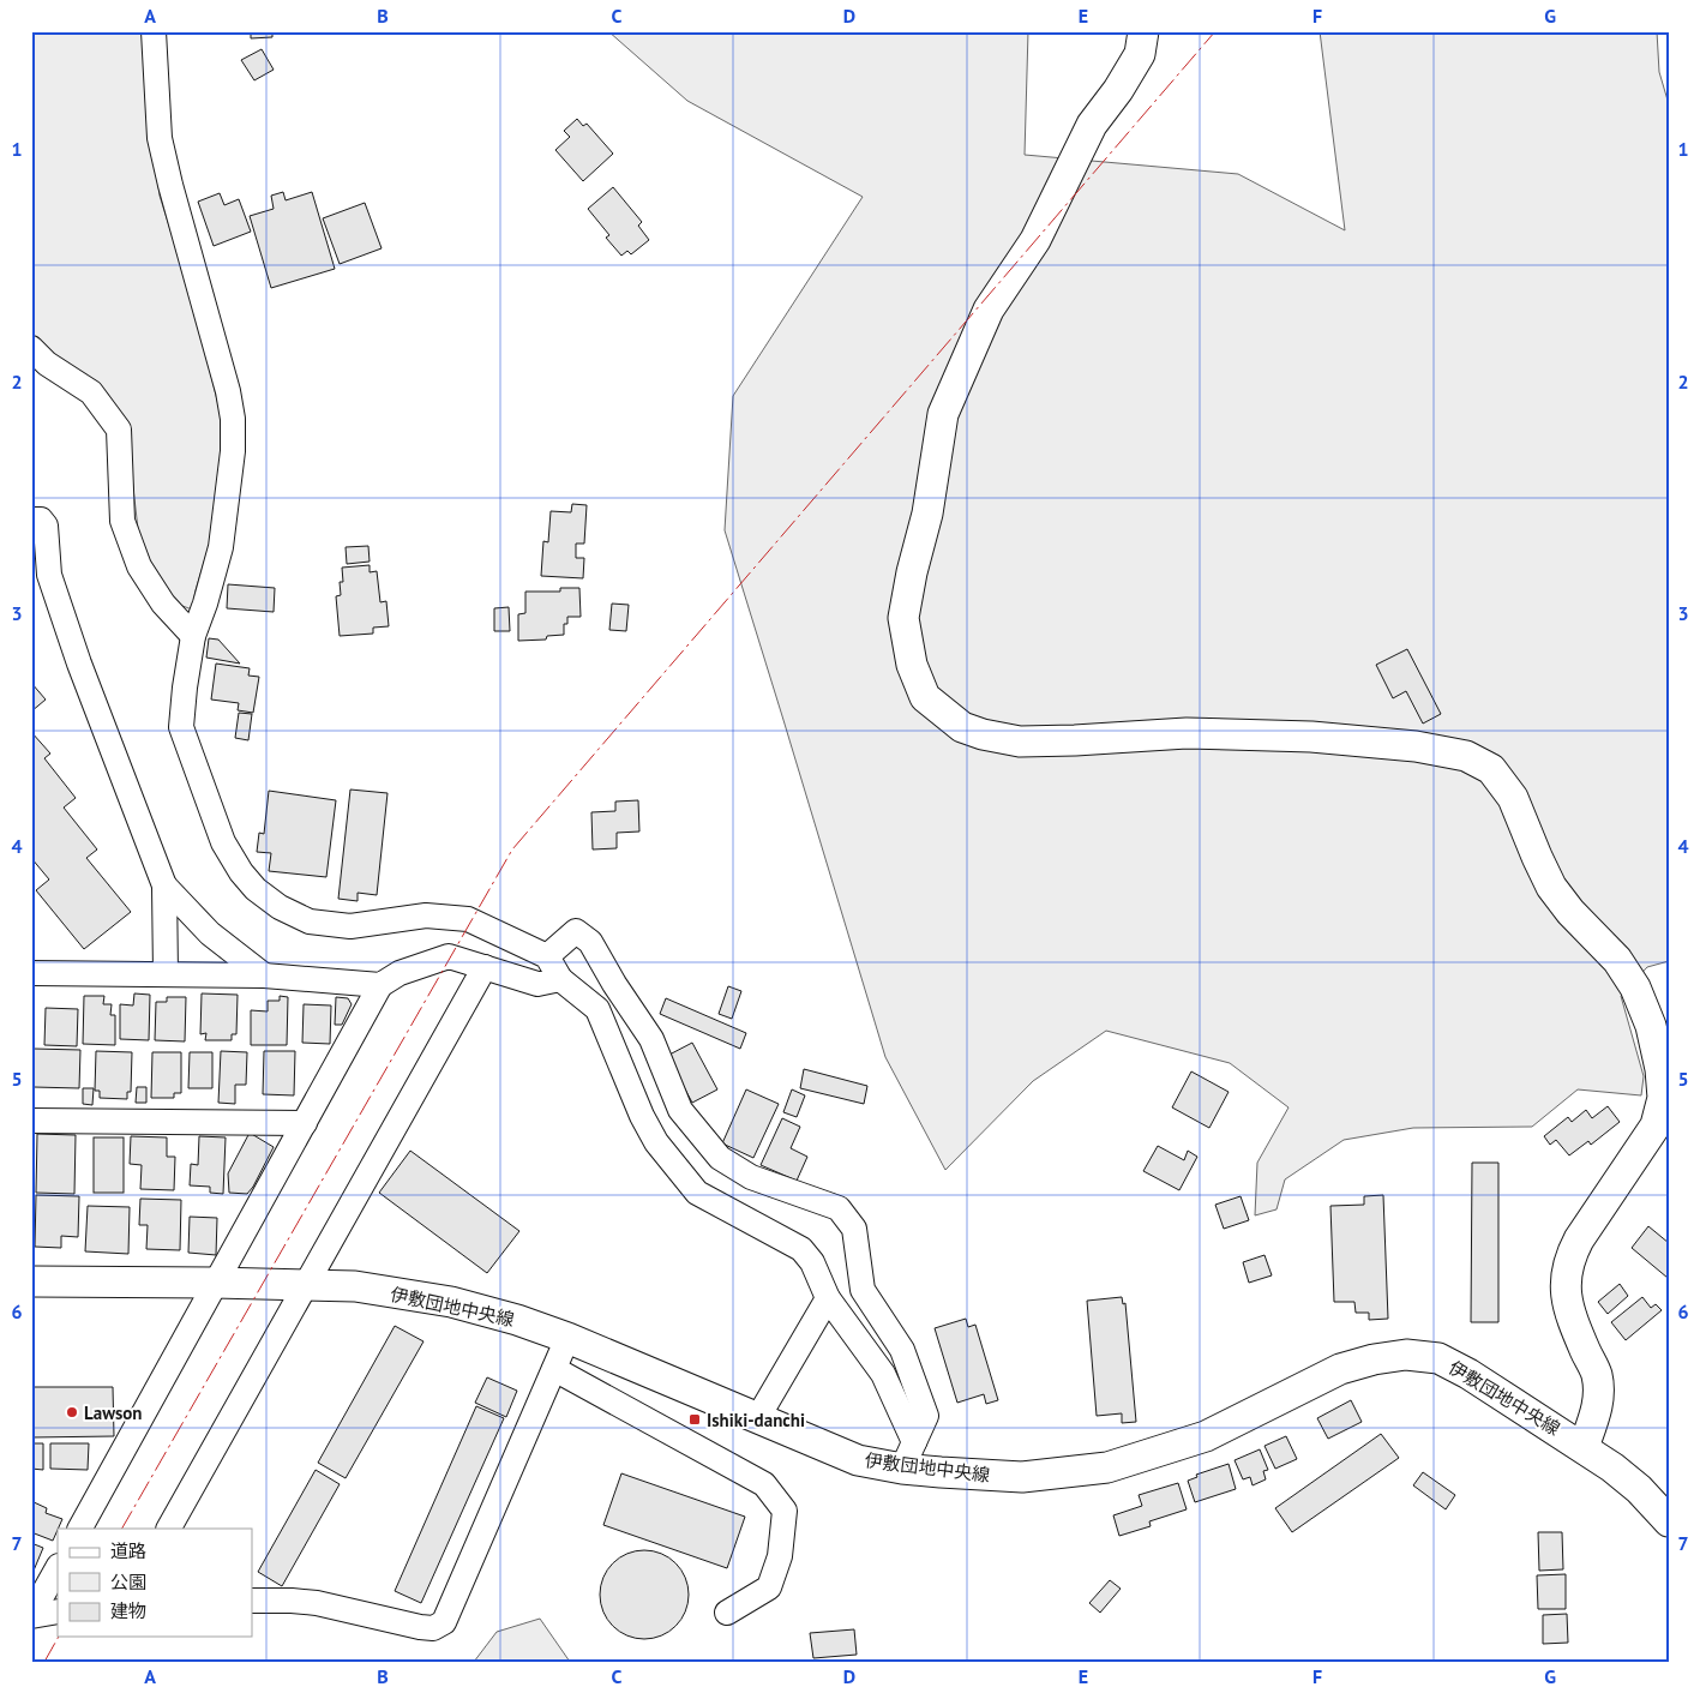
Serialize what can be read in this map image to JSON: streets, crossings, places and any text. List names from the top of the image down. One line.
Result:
{"streets":{"street":["伊敷団地中央線"]},"places":{"other":["Lawson"],"transit":["Ishiki-danchi"]},"legend":["道路","公園","建物"],"grid":{"columns":["A","B","C","D","E","F","G"],"rows":["1","2","3","4","5","6","7"]}}
